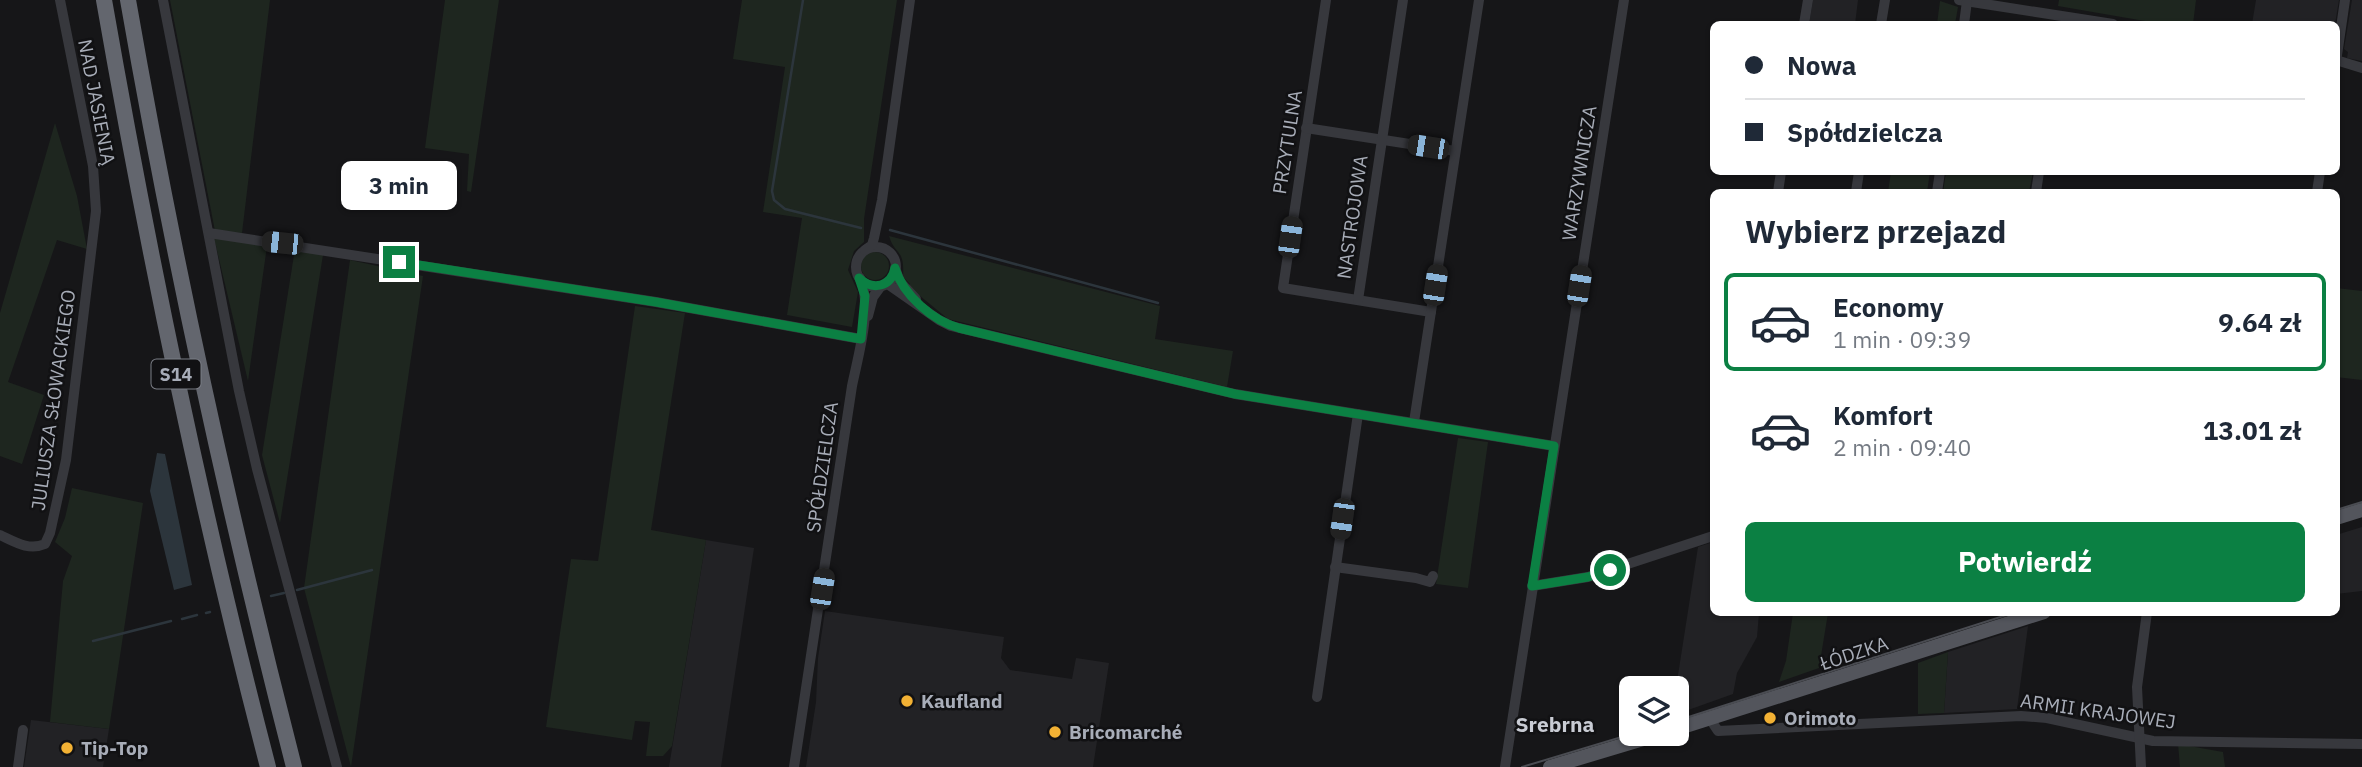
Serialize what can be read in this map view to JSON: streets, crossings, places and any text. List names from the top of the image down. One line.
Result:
{"streets":{"highway":["S14"],"main road":["ŁÓDZKA"],"street":["NAD JASIENIĄ","PRZYTULNA","WARZYWNICZA","NASTROJOWA","JULIUSZA SŁOWACKIEGO","SPÓŁDZIELCZA","ARMII KRAJOWEJ"]},"crossings":[["NAD JASIENIĄ","JULIUSZA SŁOWACKIEGO"],["PRZYTULNA","NASTROJOWA"],["ŁÓDZKA","ARMII KRAJOWEJ"]],"districts":["Srebrna"],"places":["Kaufland","Orimoto","Bricomarché","Tip-Top"],"page":{"banner":["Nowa","Spółdzielcza"],"bubble":"3 min","heading":"Wybierz przejazd","list":[{"name":"Economy","note":"1 min · 09:39","value":"9.64 zł"},{"name":"Komfort","note":"2 min · 09:40","value":"13.01 zł"}],"buttons":"Potwierdź"}}
